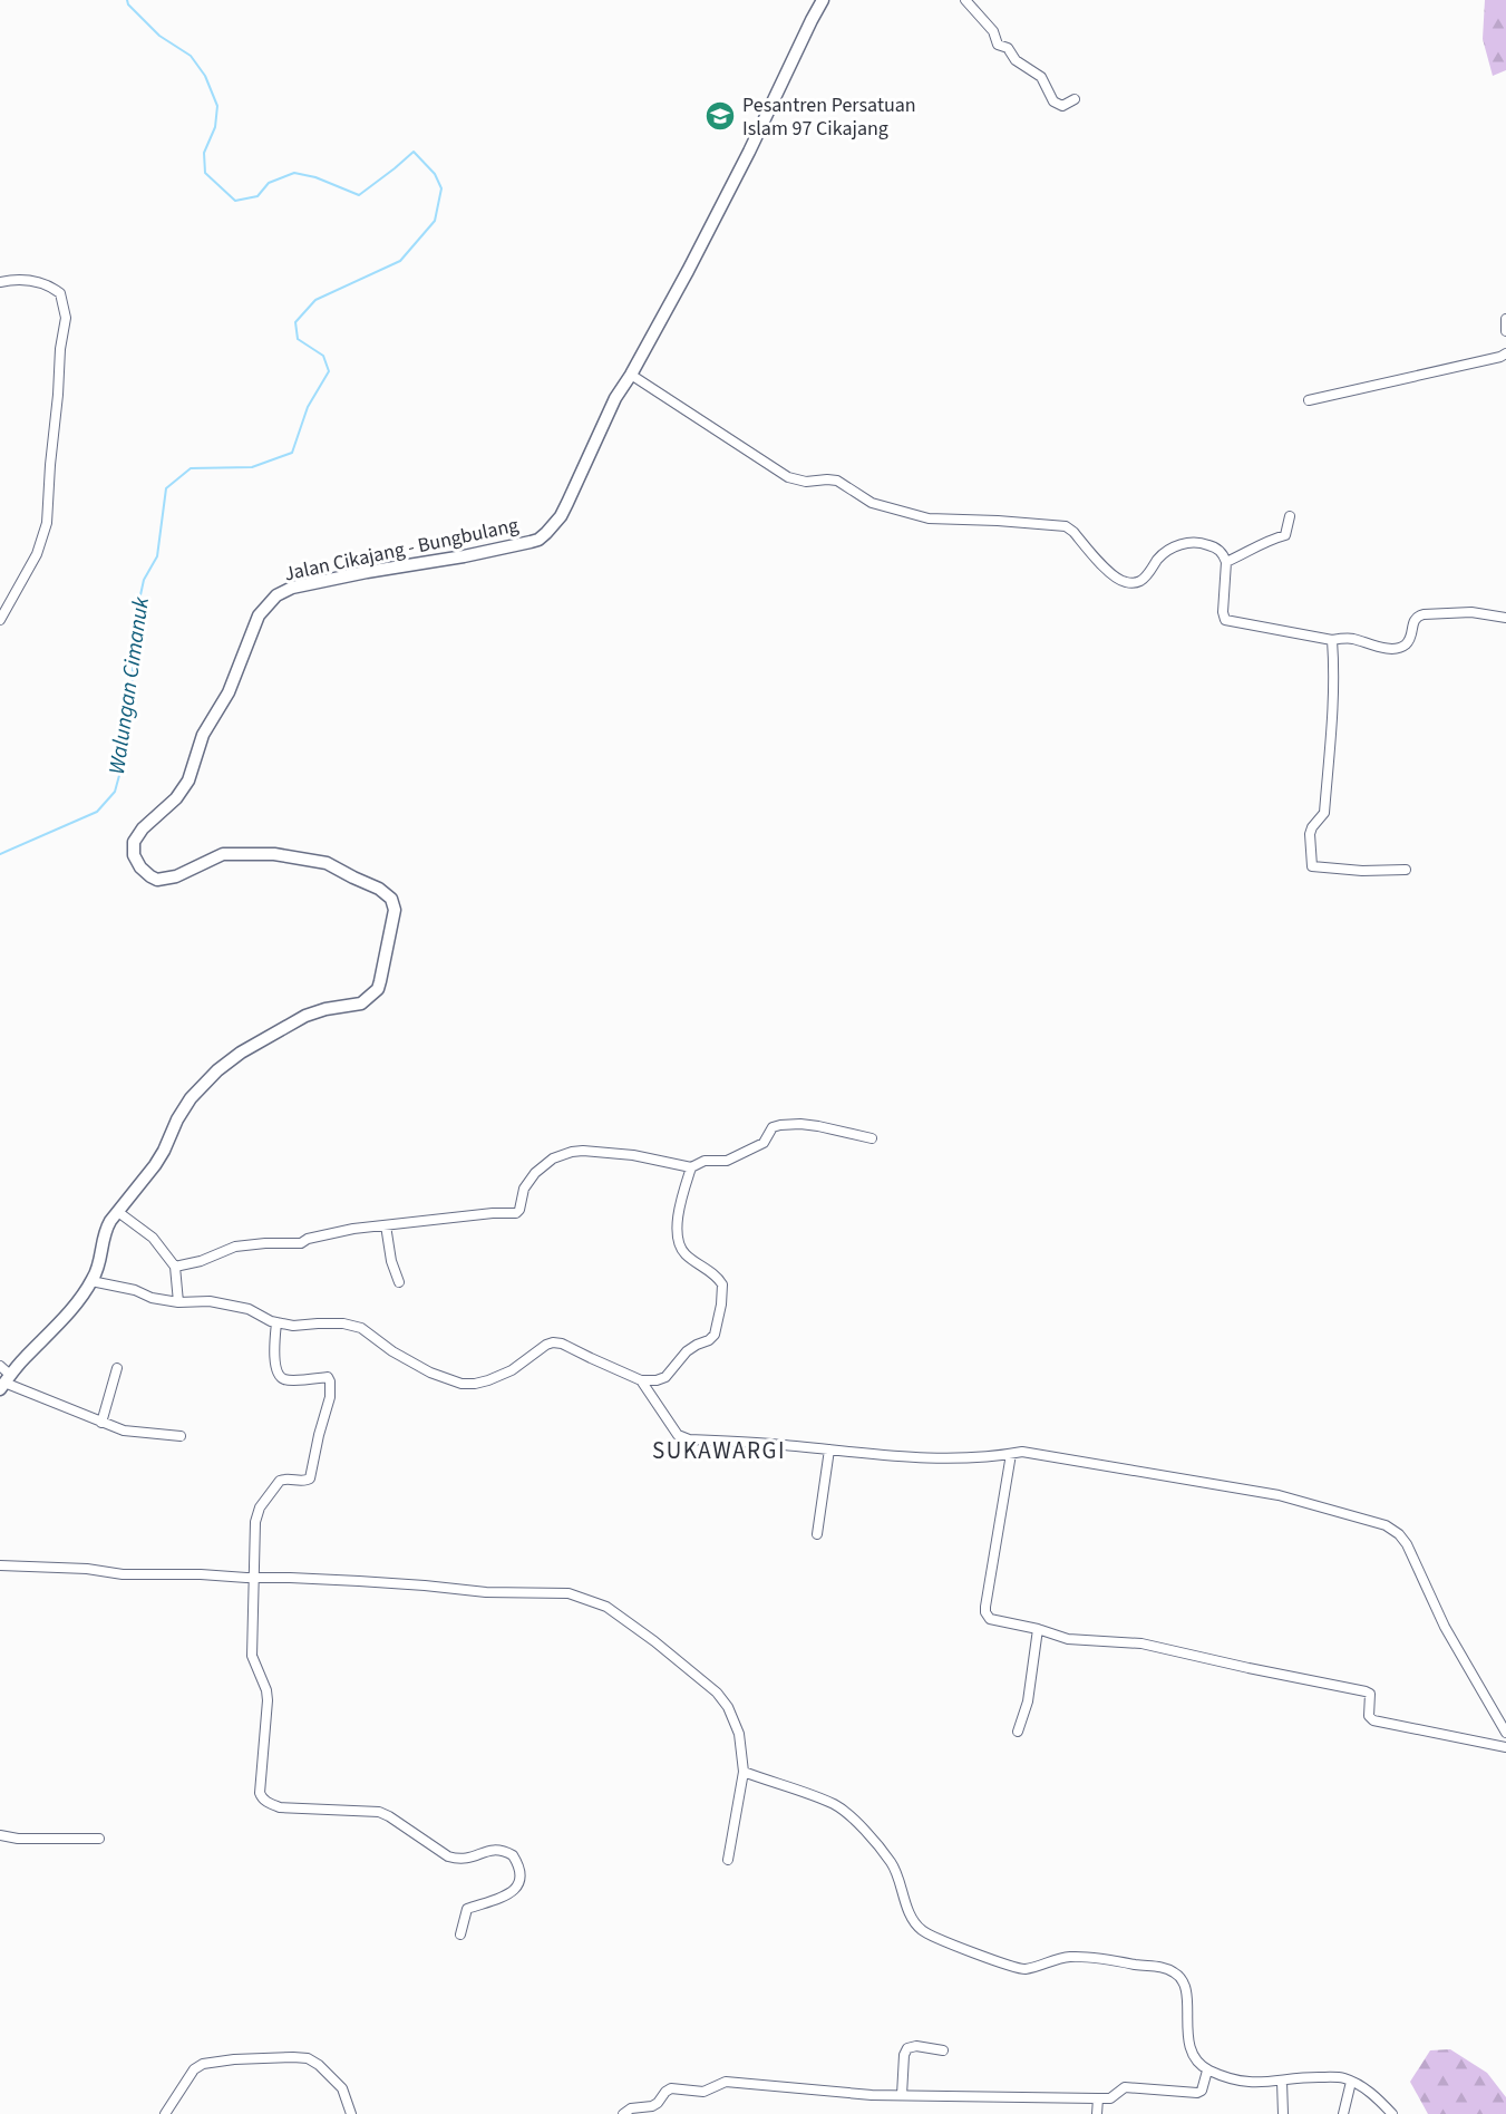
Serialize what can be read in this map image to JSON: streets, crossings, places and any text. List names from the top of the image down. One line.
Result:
{"streets":{"main road":["Jalan Cikajang - Bungbulang"]},"districts":["SUKAWARGI"],"water":["Walungan Cimanuk"],"places":{"school or university":["Pesantren Persatuan Islam 97 Cikajang"]}}
